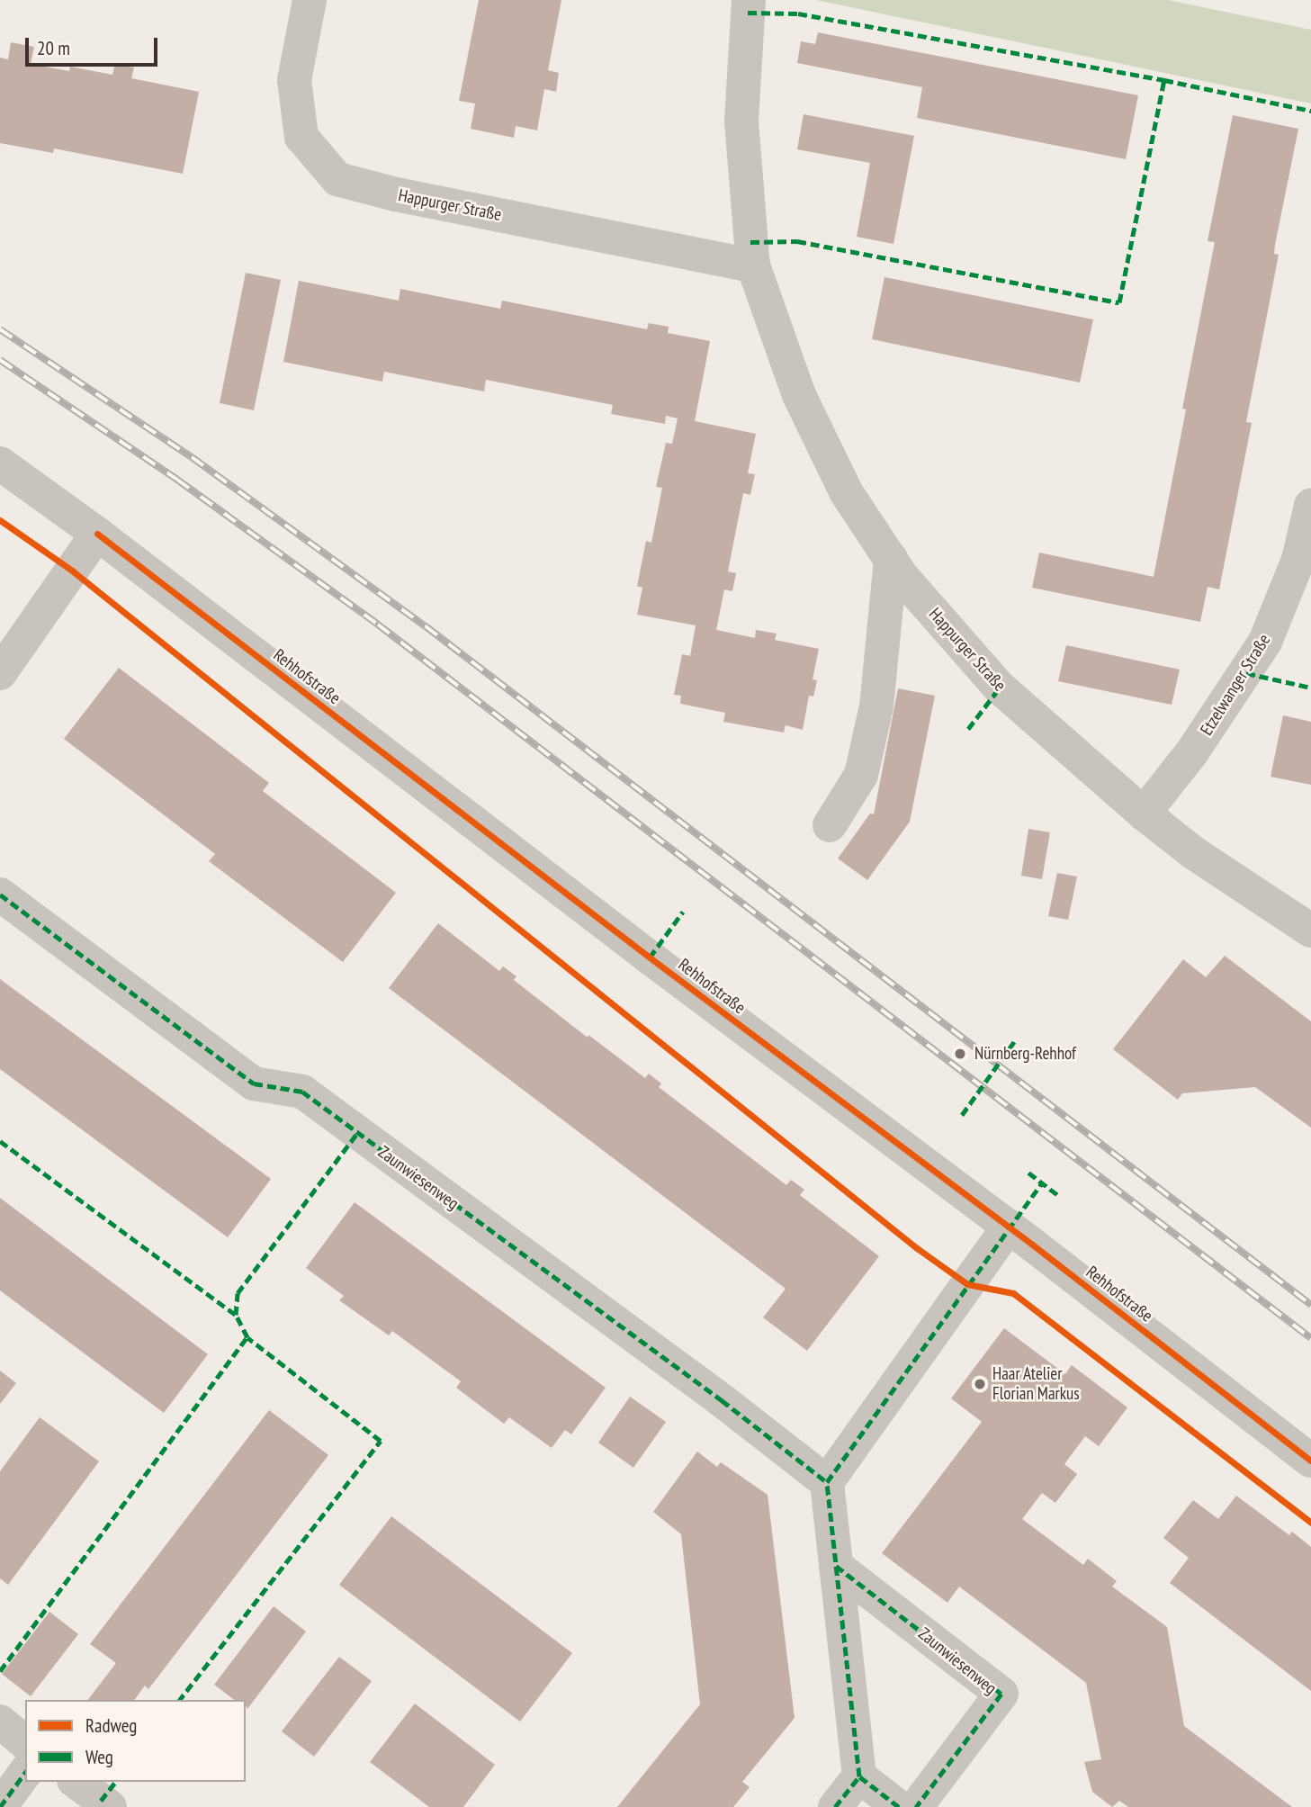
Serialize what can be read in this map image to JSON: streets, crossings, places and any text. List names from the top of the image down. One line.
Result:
{"streets":{"street":["Happurger Straße","Rehhofstraße","Etzelwanger Straße","Zaunwiesenweg"]},"crossings":[["Happurger Straße","Etzelwanger Straße"]],"places":["Nürnberg-Rehhof","Haar Atelier Florian Markus"],"legend":["Radweg","Weg"],"scale_bar":"20 m"}
